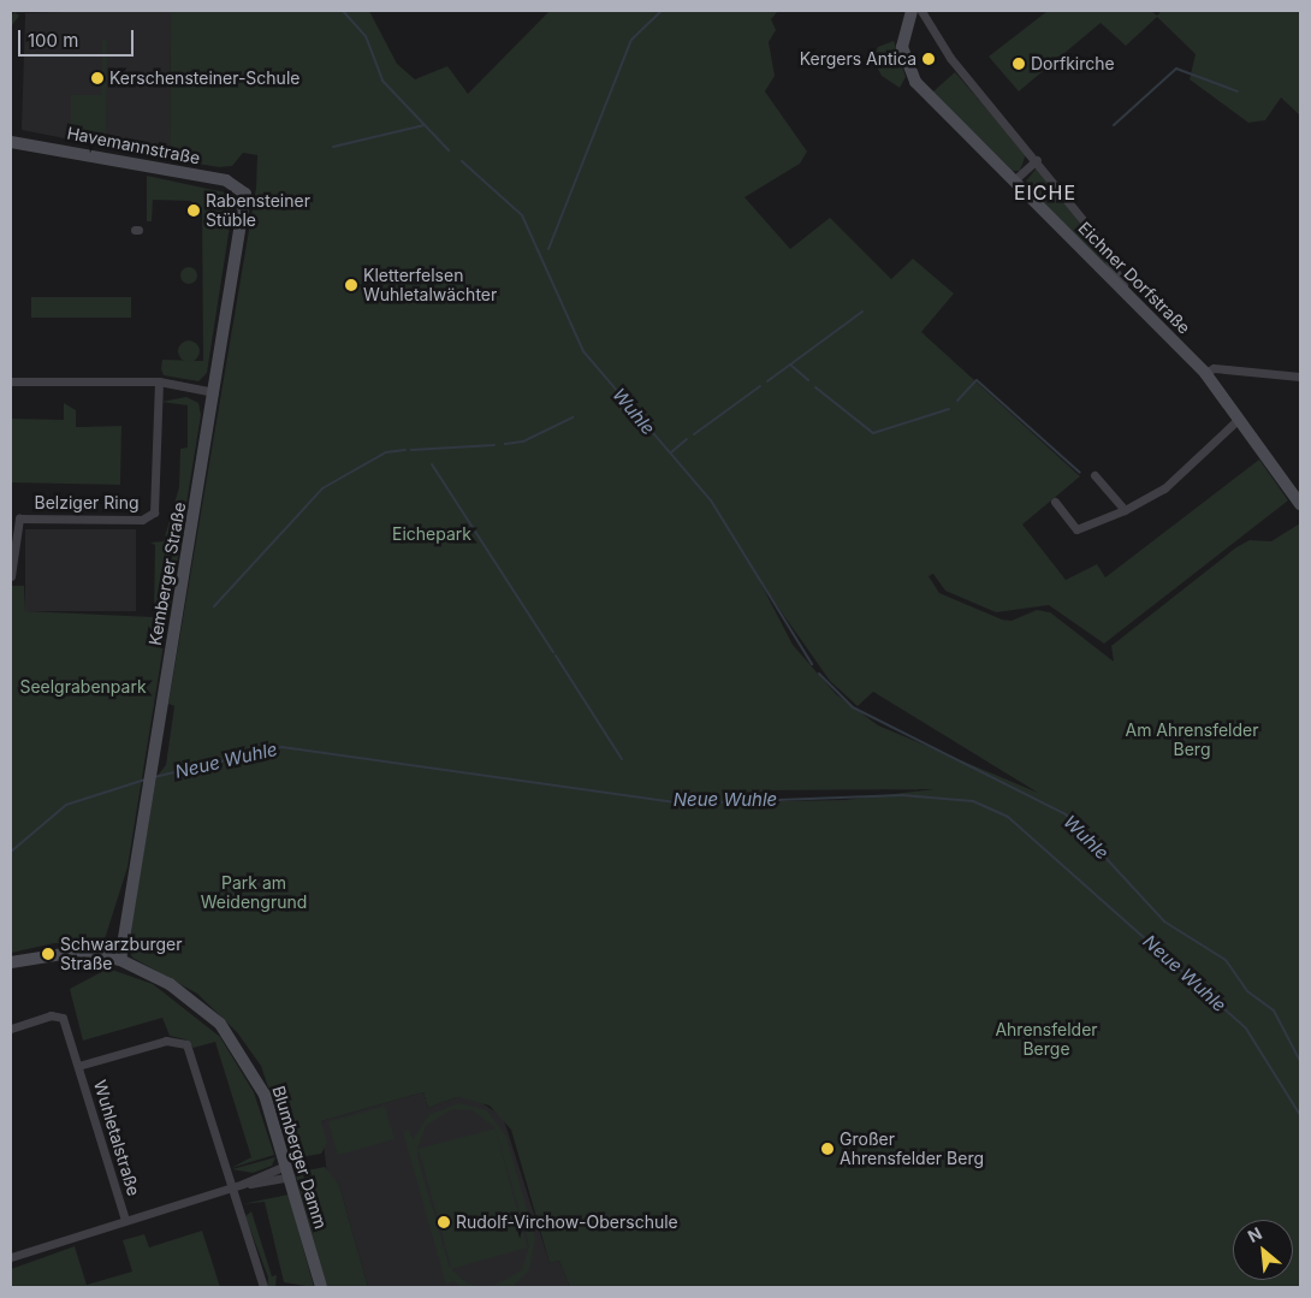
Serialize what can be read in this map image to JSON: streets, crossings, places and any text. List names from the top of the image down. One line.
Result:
{"streets":{"main road":["Havemannstraße","Eichner Dorfstraße","Kemberger Straße","Blumberger Damm"],"street":["Belziger Ring","Wuhletalstraße"]},"crossings":[["Havemannstraße","Kemberger Straße"],["Kemberger Straße","Blumberger Damm"]],"districts":["EICHE"],"water":["Wuhle","Neue Wuhle"],"parks":["Eichepark","Seelgrabenpark","Am Ahrensfelder Berg","Park am Weidengrund","Ahrensfelder Berge"],"places":["Kergers Antica","Dorfkirche","Kerschensteiner-Schule","Rabensteiner Stüble","Kletterfelsen Wuhletalwächter","Schwarzburger Straße","Großer Ahrensfelder Berg","Rudolf-Virchow-Oberschule"],"scale_bar":"100 m","north":"top left"}
